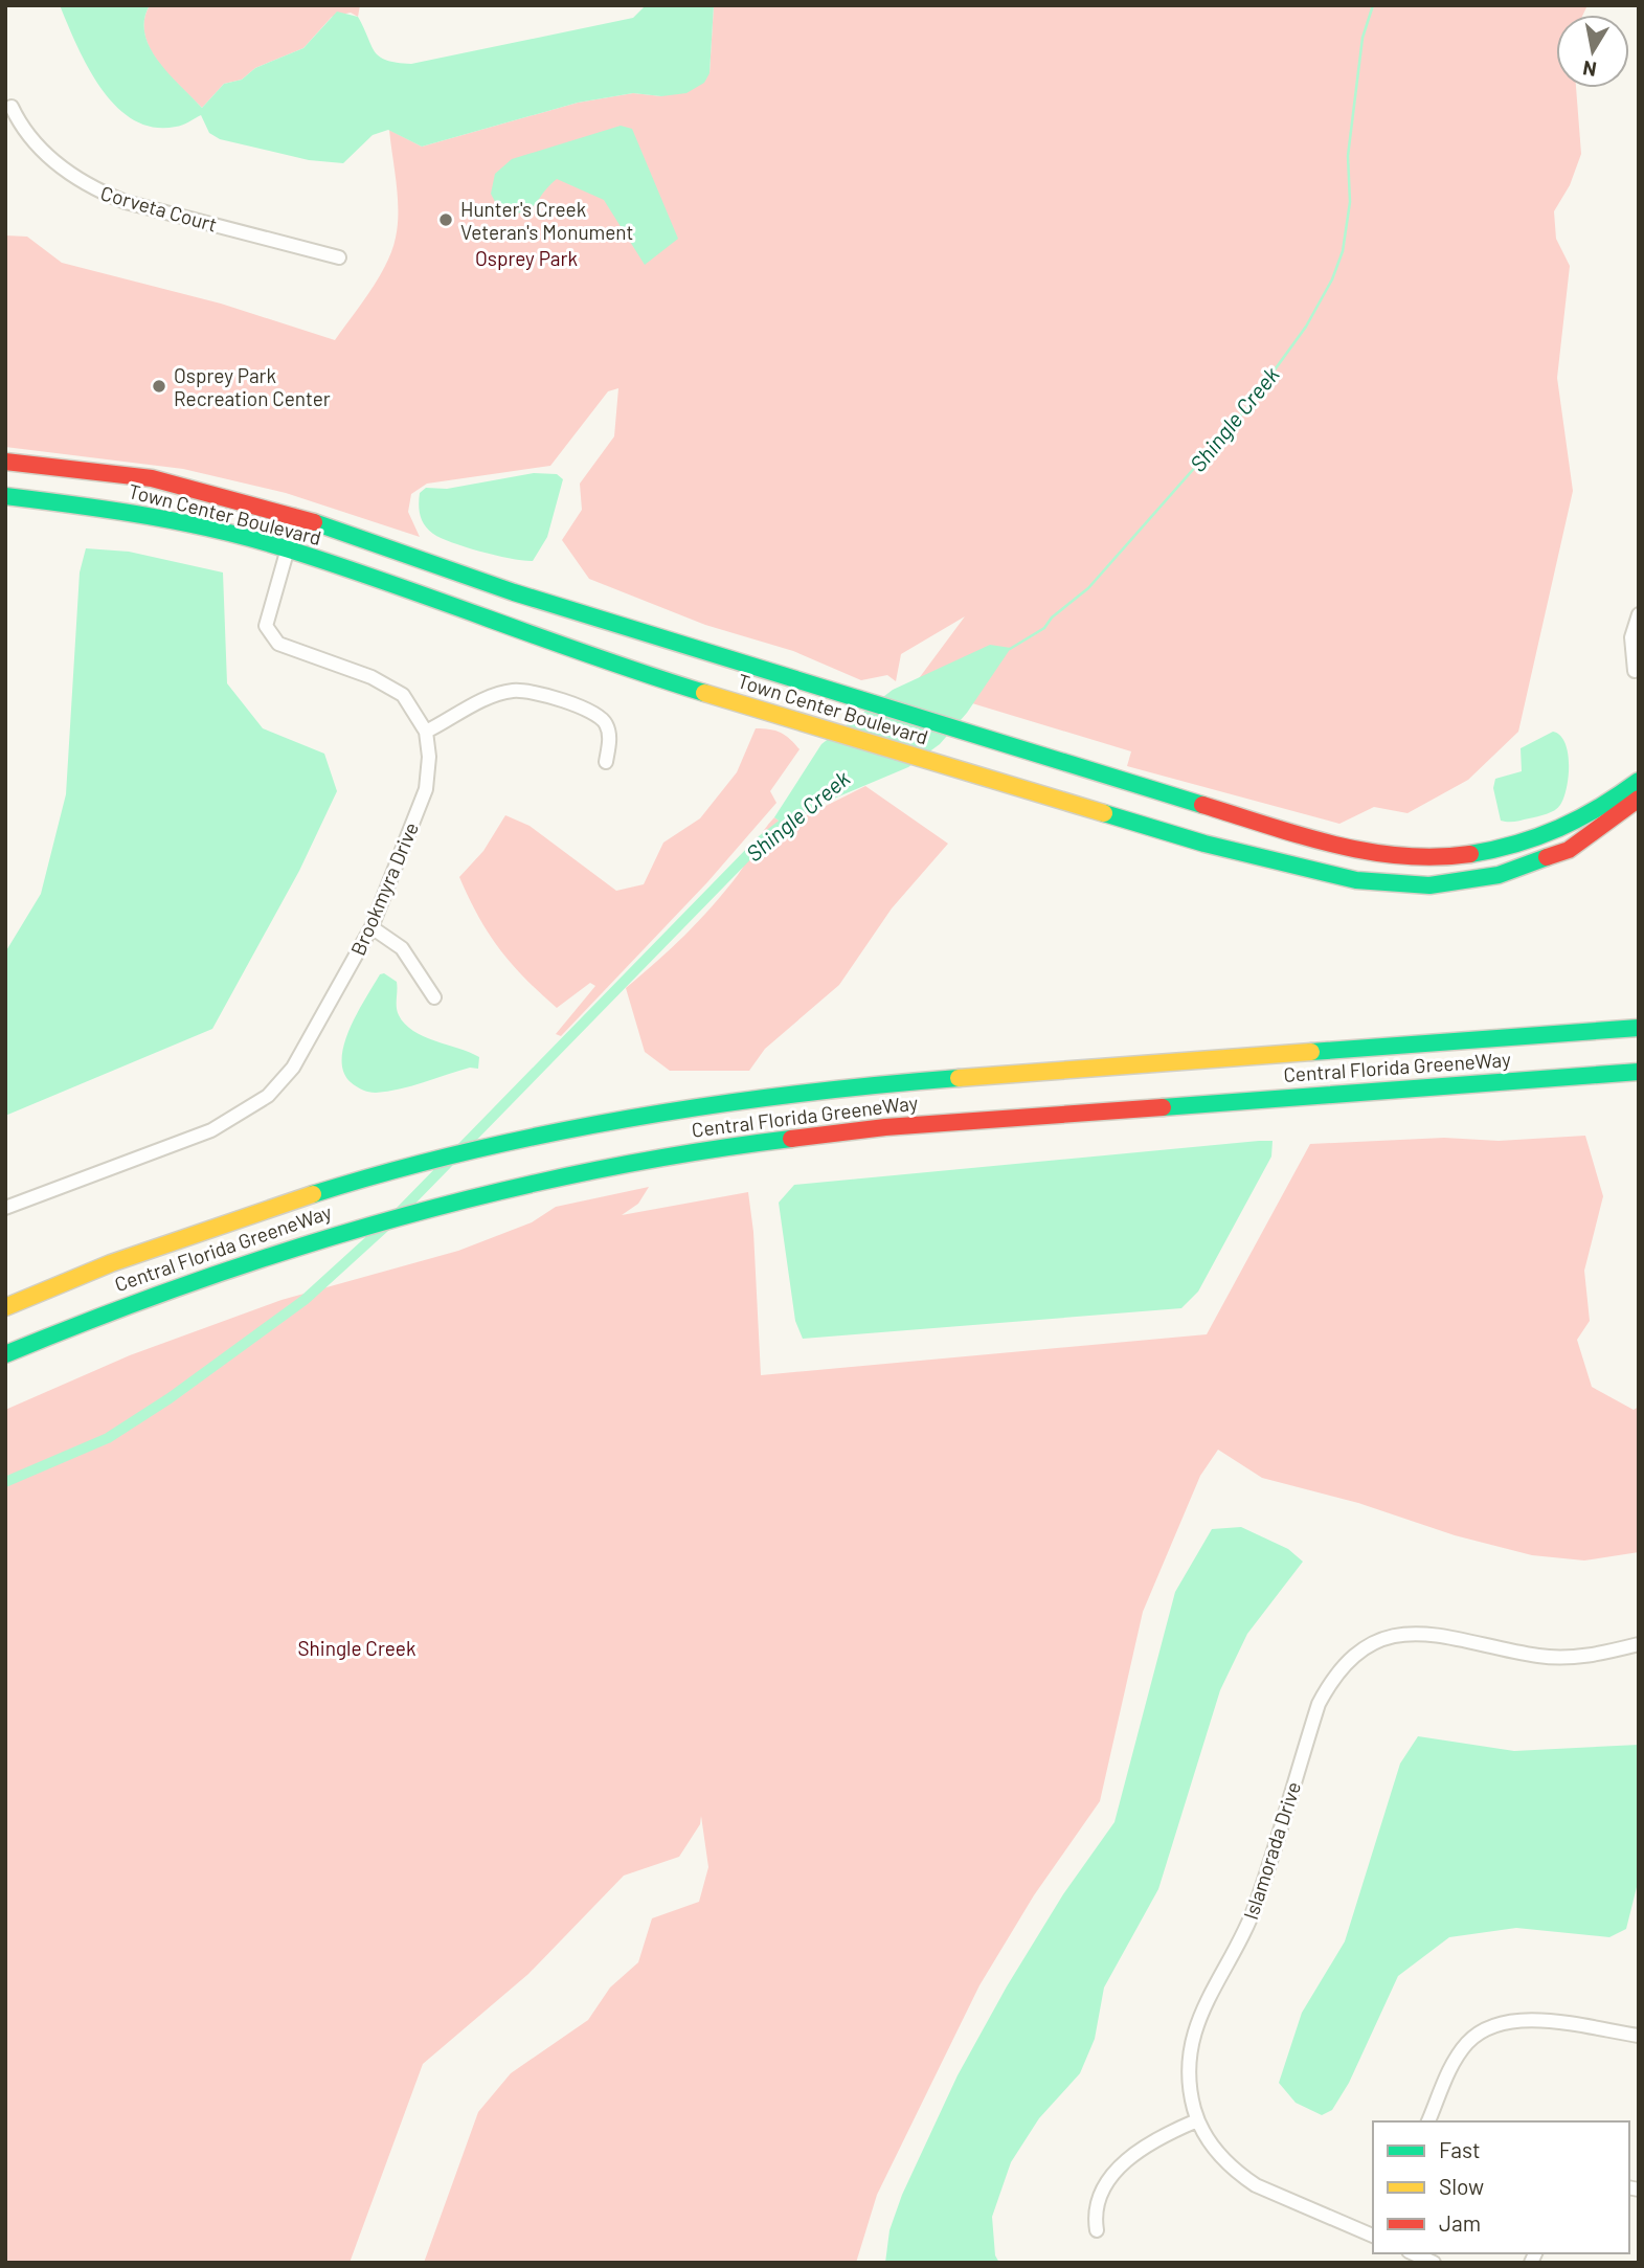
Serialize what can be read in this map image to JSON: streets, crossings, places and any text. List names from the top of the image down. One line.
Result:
{"streets":{"main road":["Town Center Boulevard","Central Florida GreeneWay"],"street":["Corveta Court","Brookmyra Drive","Islamorada Drive"]},"crossings":[["Town Center Boulevard","Brookmyra Drive"]],"water":["Shingle Creek"],"parks":["Osprey Park","Shingle Creek"],"places":["Hunter's Creek Veteran's Monument","Osprey Park Recreation Center"],"legend":["Fast","Slow","Jam"],"north":"bottom"}
